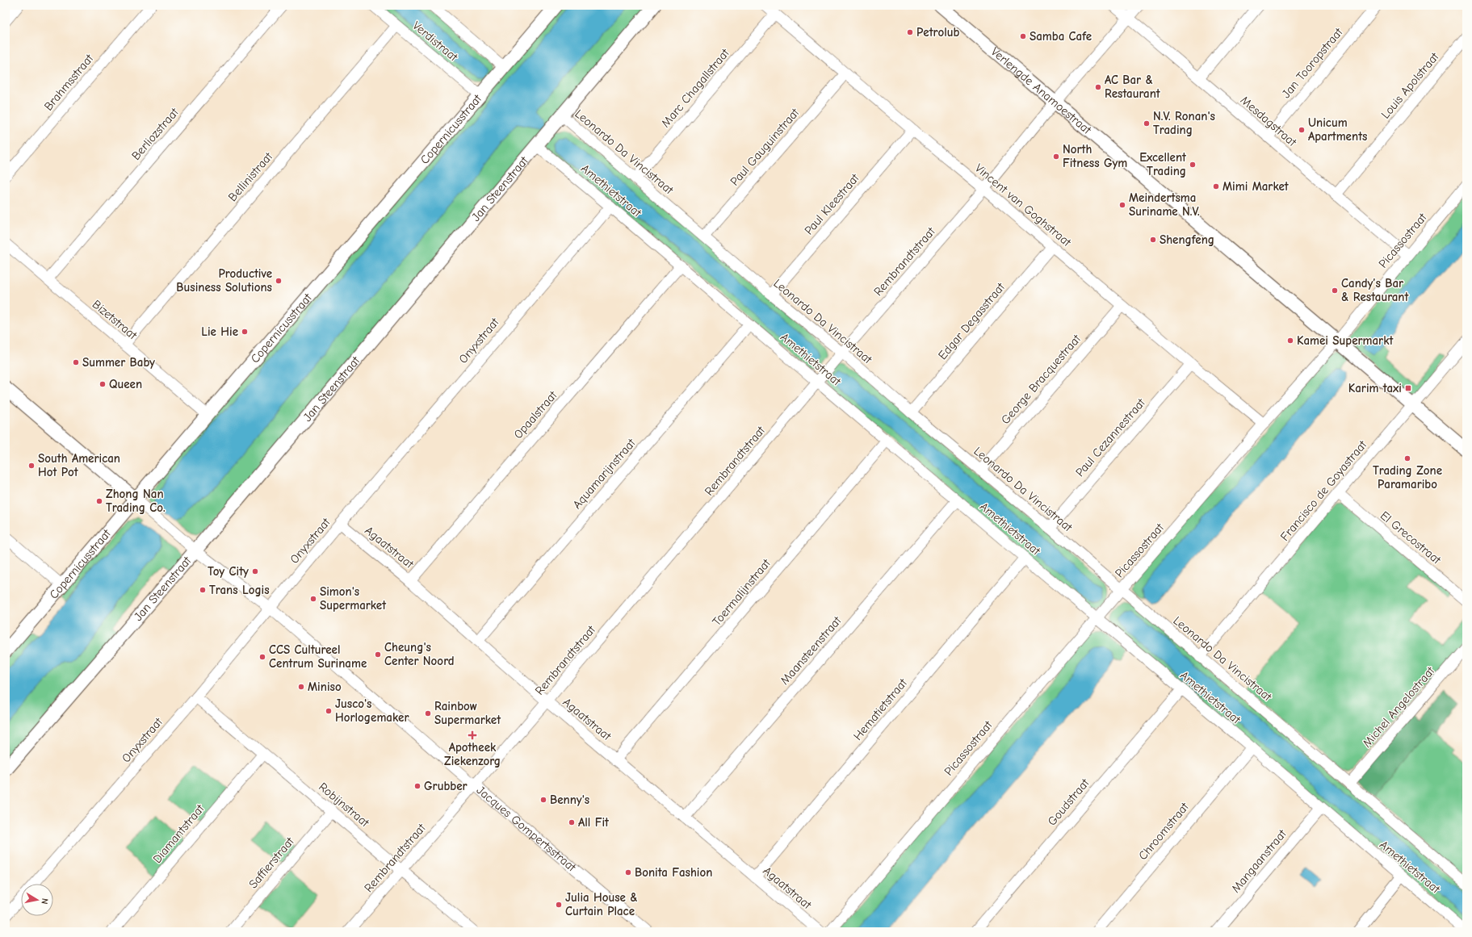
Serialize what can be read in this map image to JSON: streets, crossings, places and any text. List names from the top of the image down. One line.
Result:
{"streets":{"street":["Verdistraat","Jan Tooropstraat","Brahmsstraat","Louis Apolstraat","Marc Chagallstraat","Verlengde Anamoestraat","Mesdagstraat","Copernicusstraat","Berliozstraat","Paul Gauguinstraat","Leonardo Da Vincistraat","Bellinistraat","Jan Steenstraat","Amethietstraat","Paul Kleestraat","Vincent van Goghstraat","Picassostraat","Rembrandtstraat","Bizetstraat","Edgar Degasstraat","Onyxstraat","George Bracquestraat","Opaalstraat","Paul Cezannestraat","Aquamarijnstraat","Francisco de Goyastraat","El Grecostraat","Agaatstraat","Toermalijnstraat","Maansteenstraat","Michel Angelostraat","Hematietstraat","Goudstraat","Robijnstraat","Jacques Gompertsstraat","Chroomstraat","Diamantstraat","Mangaanstraat","Saffierstraat"]},"crossings":[["Verdistraat","Copernicusstraat"],["Verdistraat","Bellinistraat"],["Jan Tooropstraat","Mesdagstraat"],["Louis Apolstraat","Mesdagstraat"],["Marc Chagallstraat","Leonardo Da Vincistraat"],["Marc Chagallstraat","Vincent van Goghstraat"],["Verlengde Anamoestraat","Picassostraat"],["Verlengde Anamoestraat","Rembrandtstraat"],["Verlengde Anamoestraat","Francisco de Goyastraat"],["Mesdagstraat","Picassostraat"],["Mesdagstraat","Rembrandtstraat"],["Copernicusstraat","Bizetstraat"],["Copernicusstraat","Jacques Gompertsstraat"],["Berliozstraat","Bizetstraat"],["Paul Gauguinstraat","Leonardo Da Vincistraat"],["Paul Gauguinstraat","Vincent van Goghstraat"],["Leonardo Da Vincistraat","Jan Steenstraat"],["Leonardo Da Vincistraat","Paul Kleestraat"],["Leonardo Da Vincistraat","Picassostraat"],["Leonardo Da Vincistraat","Rembrandtstraat"],["Leonardo Da Vincistraat","Edgar Degasstraat"],["Leonardo Da Vincistraat","George Bracquestraat"],["Leonardo Da Vincistraat","Paul Cezannestraat"],["Leonardo Da Vincistraat","Francisco de Goyastraat"],["Leonardo Da Vincistraat","Michel Angelostraat"],["Bellinistraat","Bizetstraat"],["Jan Steenstraat","Amethietstraat"],["Jan Steenstraat","Jacques Gompertsstraat"],["Amethietstraat","Picassostraat"],["Amethietstraat","Rembrandtstraat"],["Amethietstraat","Onyxstraat"],["Amethietstraat","Opaalstraat"],["Amethietstraat","Aquamarijnstraat"],["Amethietstraat","Toermalijnstraat"],["Amethietstraat","Maansteenstraat"],["Amethietstraat","Hematietstraat"],["Amethietstraat","Goudstraat"],["Amethietstraat","Chroomstraat"],["Amethietstraat","Mangaanstraat"],["Paul Kleestraat","Vincent van Goghstraat"],["Vincent van Goghstraat","Picassostraat"],["Vincent van Goghstraat","Rembrandtstraat"],["Vincent van Goghstraat","Edgar Degasstraat"],["Vincent van Goghstraat","George Bracquestraat"],["Vincent van Goghstraat","Paul Cezannestraat"],["Rembrandtstraat","Agaatstraat"],["Rembrandtstraat","Robijnstraat"],["Rembrandtstraat","Jacques Gompertsstraat"],["Onyxstraat","Agaatstraat"],["Onyxstraat","Robijnstraat"],["Onyxstraat","Jacques Gompertsstraat"],["Opaalstraat","Agaatstraat"],["Aquamarijnstraat","Agaatstraat"],["Francisco de Goyastraat","El Grecostraat"],["Agaatstraat","Toermalijnstraat"],["Agaatstraat","Maansteenstraat"],["Agaatstraat","Hematietstraat"],["Robijnstraat","Diamantstraat"],["Robijnstraat","Saffierstraat"]],"places":{"other":["Petrolub","Samba Cafe","AC Bar & Restaurant","N.V. Ronan's Trading","Unicum Apartments","North Fitness Gym","Excellent Trading","Mimi Market","Meindertsma Suriname N.V.","Shengfeng","Productive Business Solutions","Candy’s Bar & Restaurant","Lie Hie","Kamei Supermarkt","Summer Baby","Queen","Trading Zone Paramaribo","South American Hot Pot","Zhong Nan Trading Co.","Toy City","Trans Logis","Simon's Supermarket","Cheung's Center Noord","CCS Cultureel Centrum Suriname","Miniso","Jusco's Horlogemaker","Rainbow Supermarket","Grubber","Benny's","All Fit","Bonita Fashion","Julia House & Curtain Place"],"transit":["Karim taxi"],"health":["Apotheek Ziekenzorg"]},"north":"right"}
